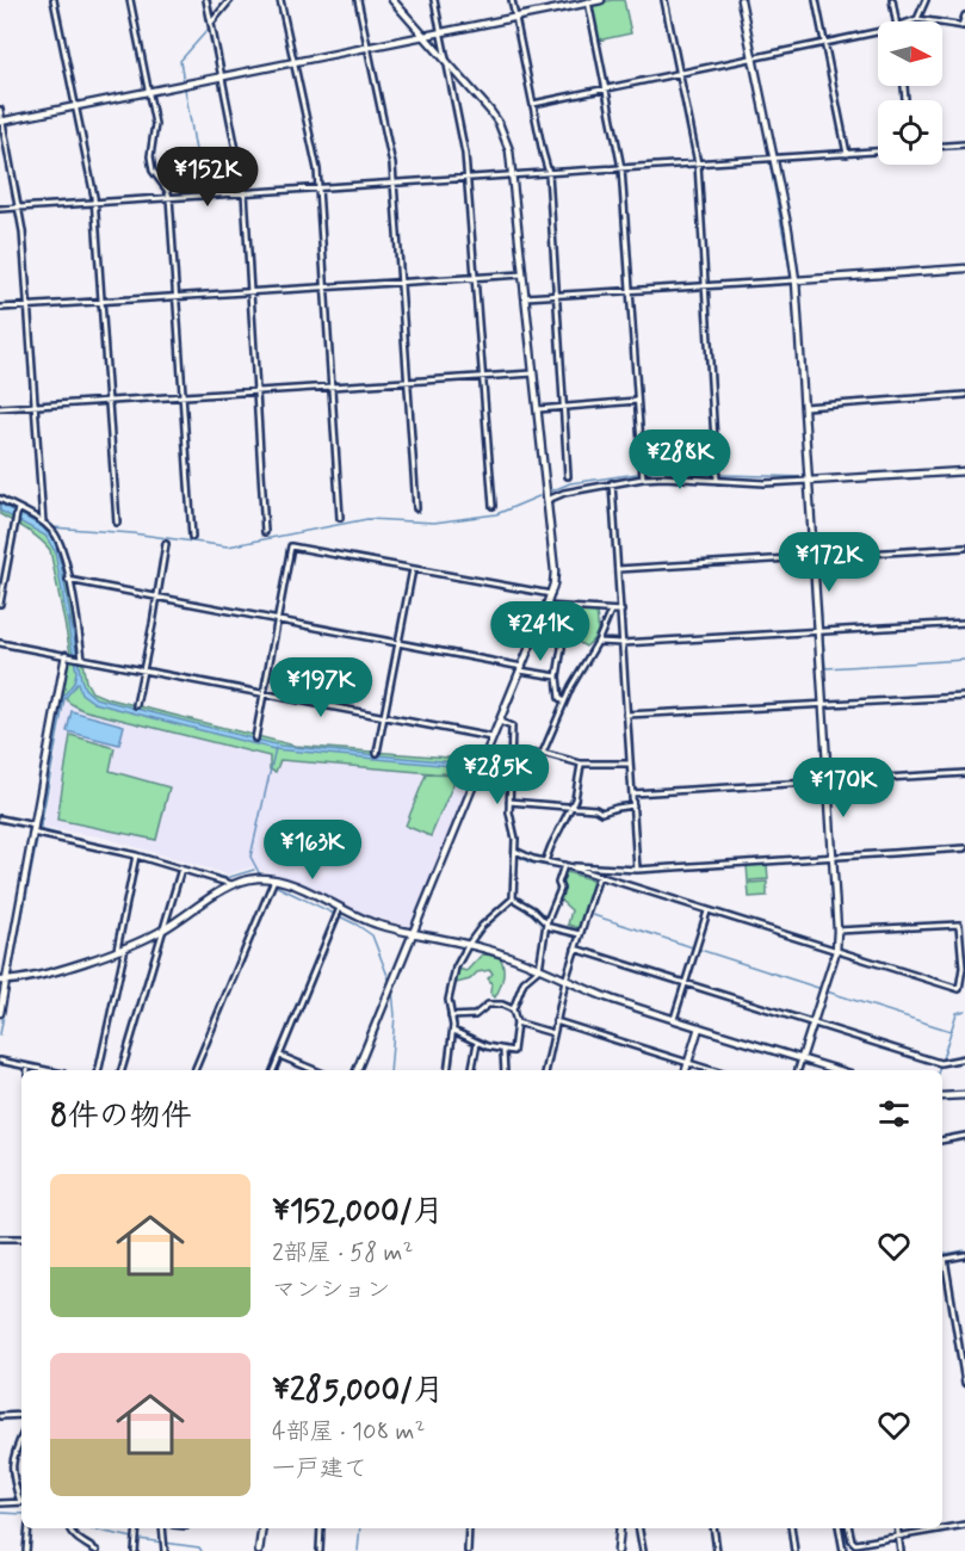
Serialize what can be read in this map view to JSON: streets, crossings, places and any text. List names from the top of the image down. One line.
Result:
{"north":"right","page":{"price":["¥152K","¥288K","¥172K","¥241K","¥197K","¥285K","¥170K","¥163K"],"heading":"8件の物件","list":[{"name":"¥152,000/月","note":"2部屋 · 58 m² · マンション"},{"name":"¥285,000/月","note":"4部屋 · 108 m² · 一戸建て"}]}}
